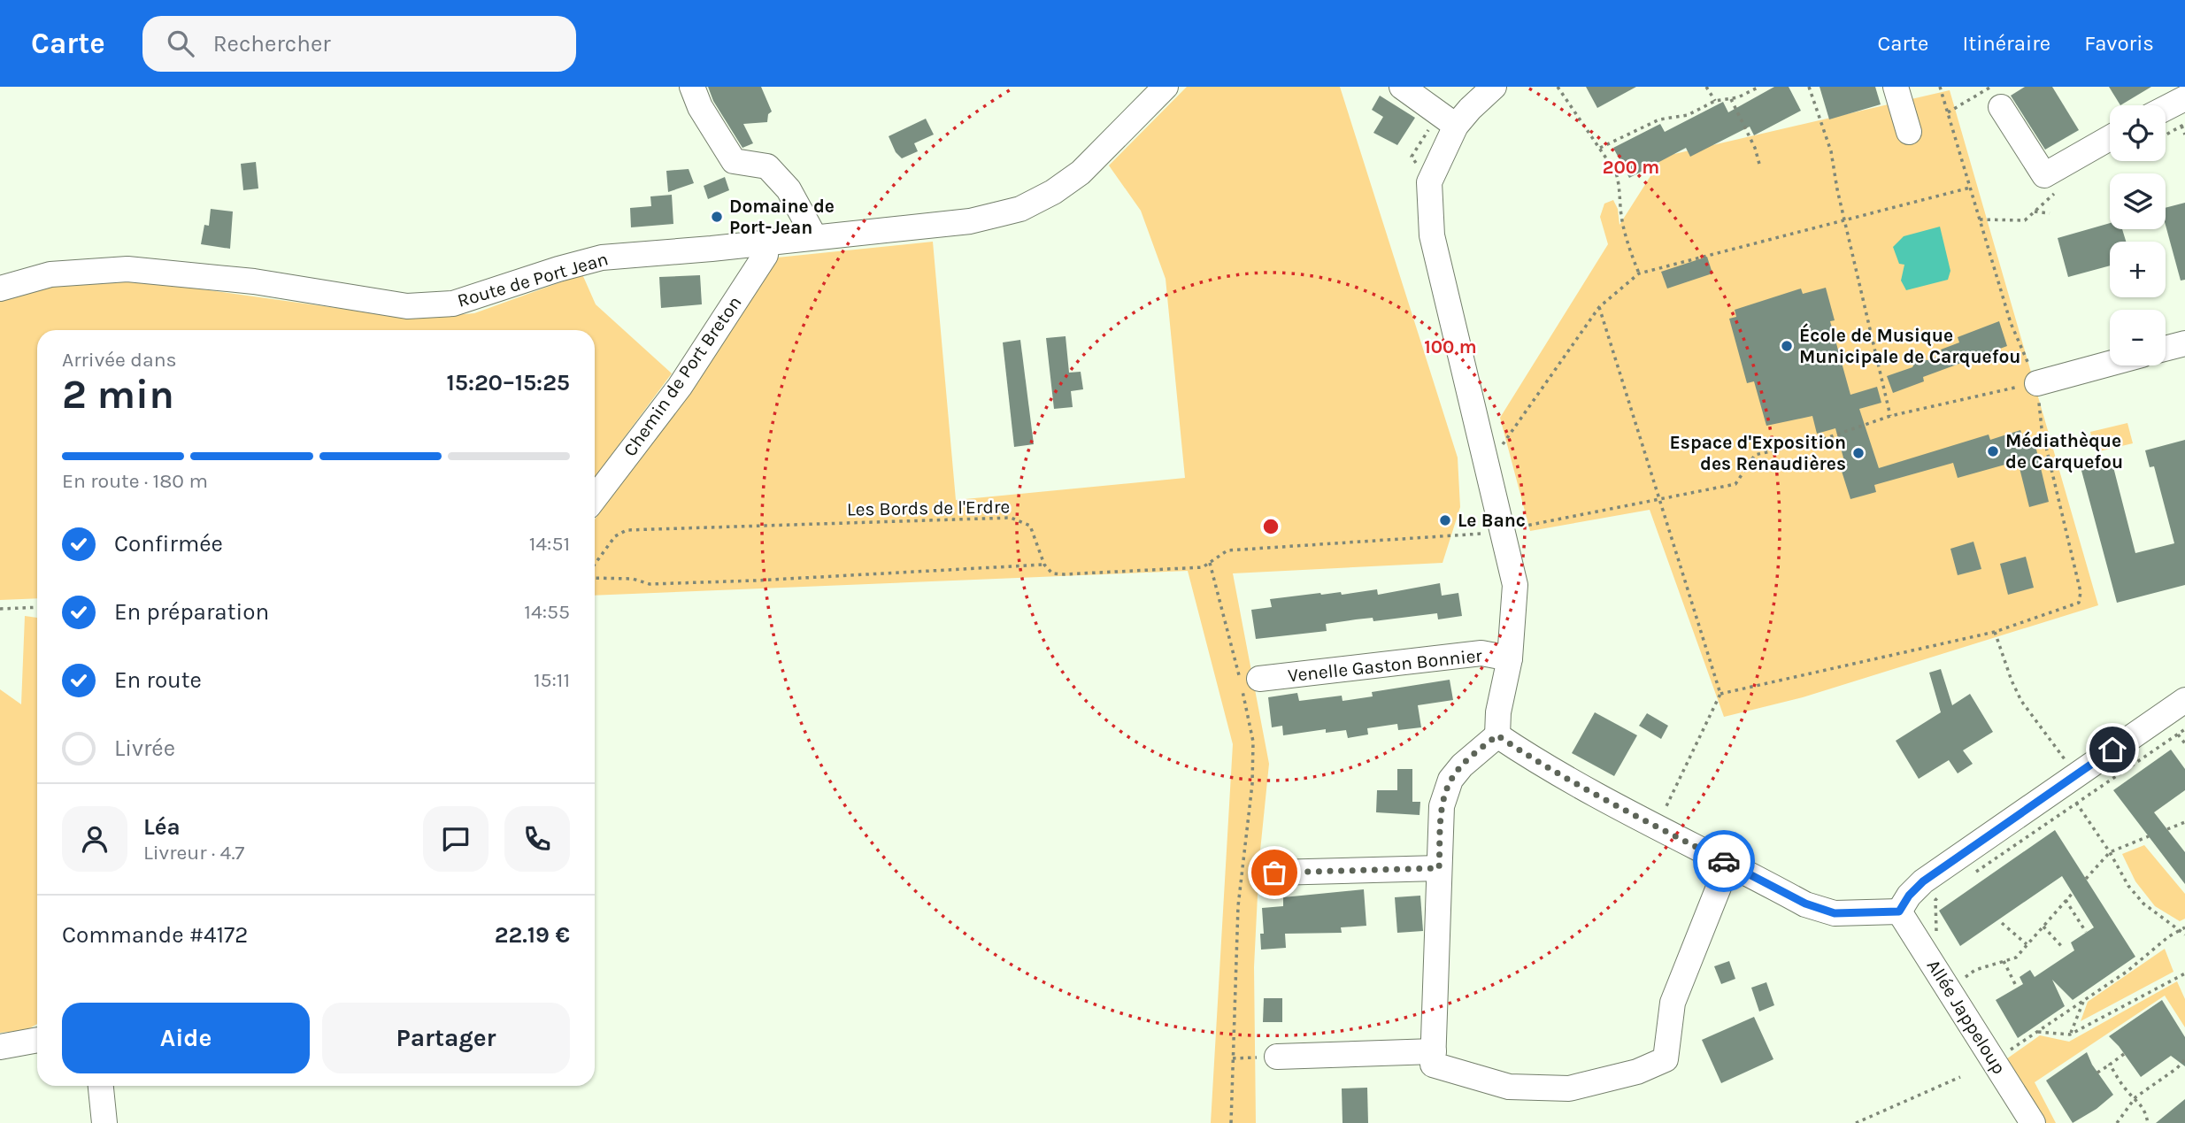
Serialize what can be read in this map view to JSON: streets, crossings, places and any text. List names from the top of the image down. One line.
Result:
{"streets":{"street":["Route de Port Jean","Chemin de Port Breton","Venelle Gaston Bonnier","Allée Jappeloup"],"path":["Les Bords de l'Erdre"]},"crossings":[["Route de Port Jean","Chemin de Port Breton"]],"places":["Domaine de Port-Jean","École de Musique Municipale de Carquefou","Médiathèque de Carquefou","Espace d'Exposition des Renaudières","Le Banc"],"page":{"header":"Carte","search":"Rechercher","nav":["Carte","Itinéraire","Favoris"],"map_buttons":["+","−"],"heading":["2 min","Arrivée dans","15:20–15:25"],"panel":["Léa","Livreur · 4.7","Commande #4172","22.19 €"],"bar":"En route · 180 m","list":[["Confirmée","14:51"],["En préparation","14:55"],["En route","15:11"],"Livrée"],"buttons":["Aide","Partager"]},"rings":["200 m","100 m"]}
